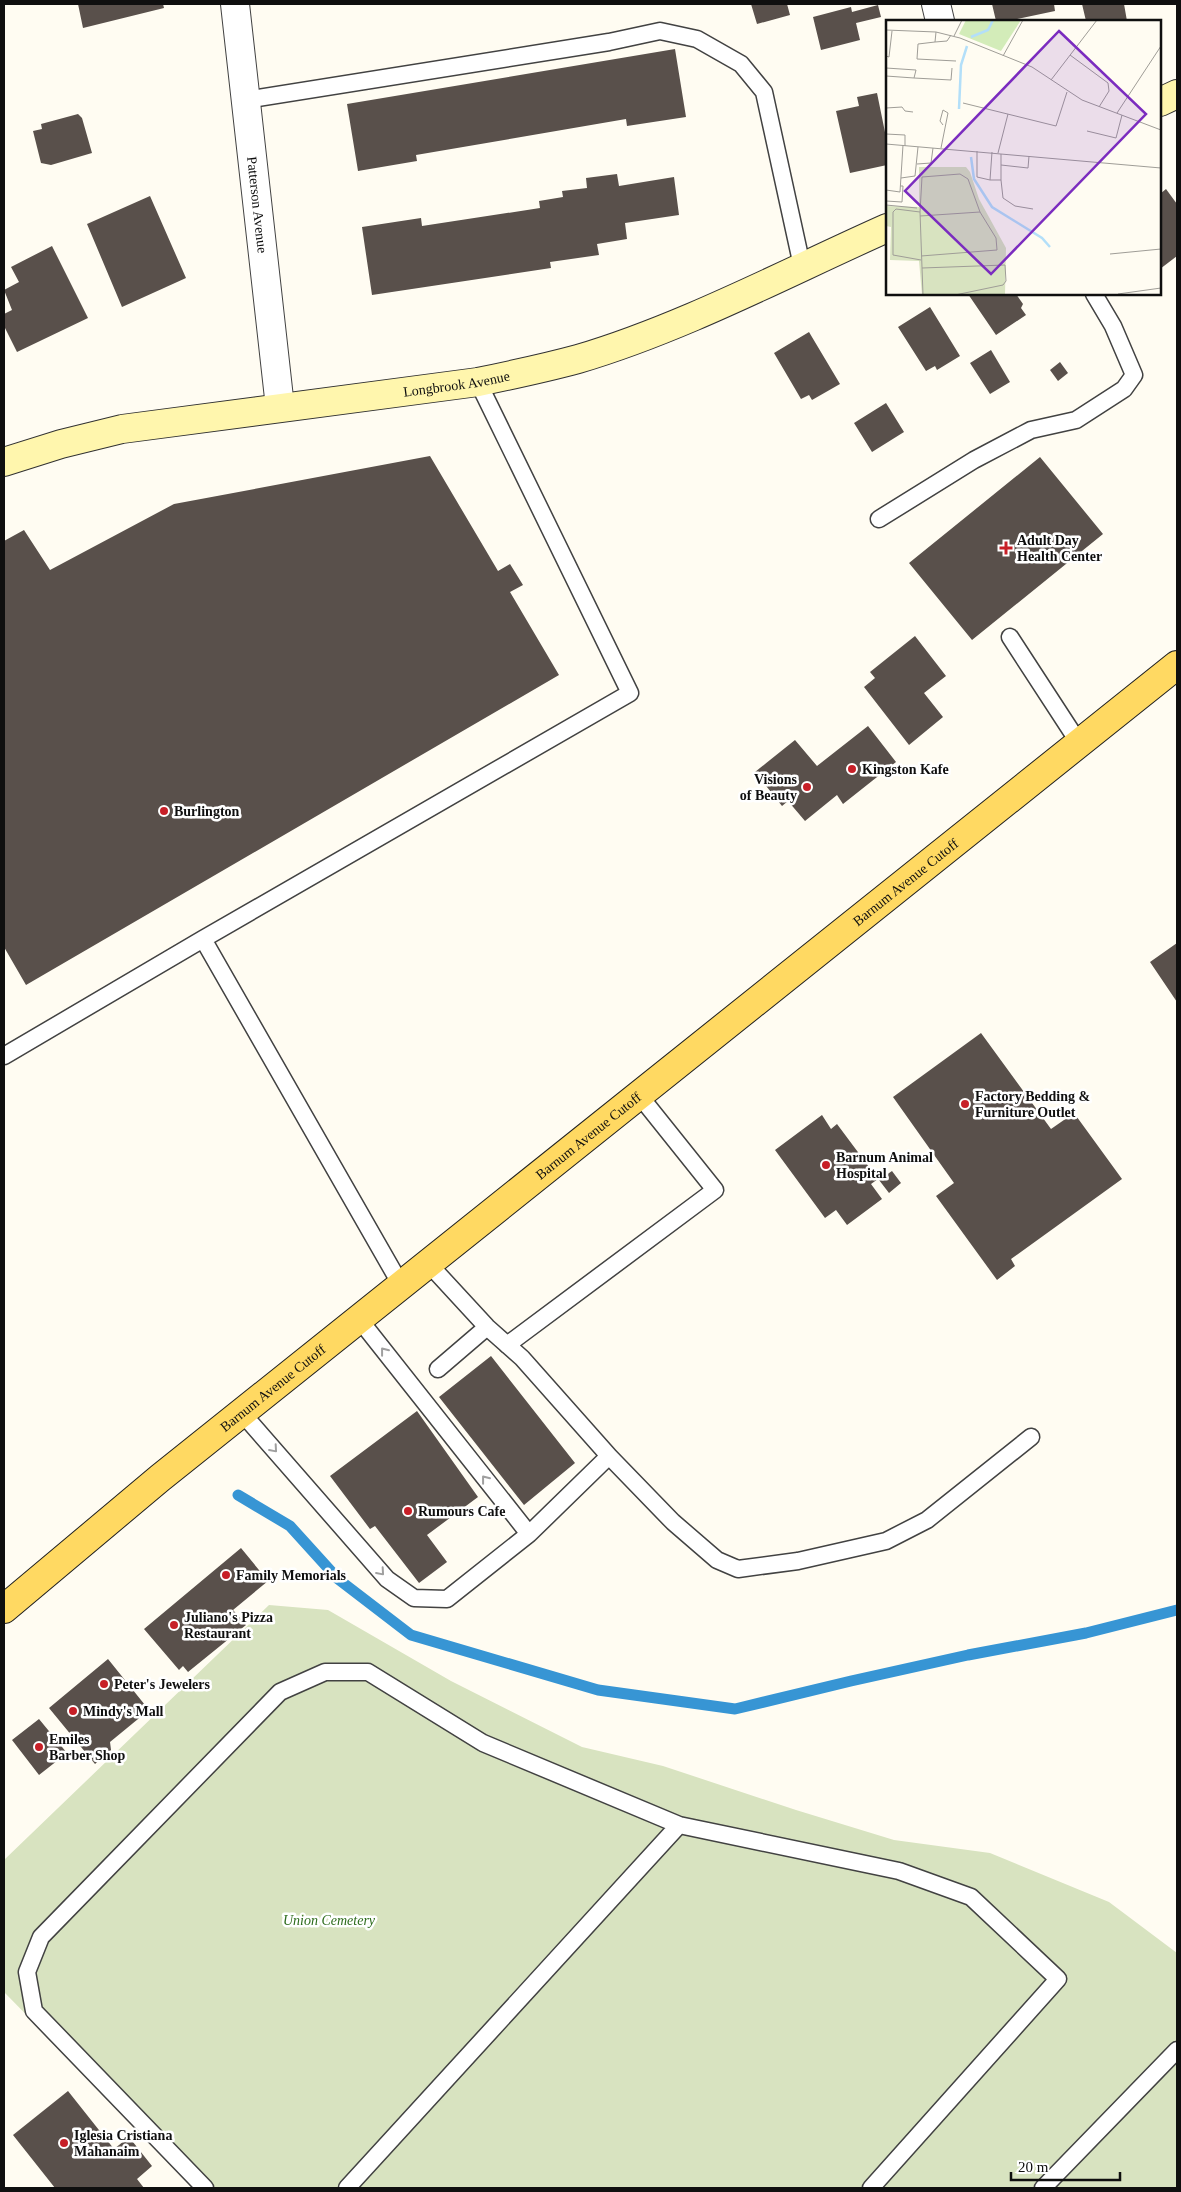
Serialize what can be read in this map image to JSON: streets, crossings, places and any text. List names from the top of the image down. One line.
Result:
{"streets":{"main road":["Barnum Avenue Cutoff"],"street":["Patterson Avenue","Longbrook Avenue"]},"crossings":[["Patterson Avenue","Longbrook Avenue"]],"parks":["Union Cemetery"],"places":{"health":["Adult Day Health Center"],"other":["Kingston Kafe","Visions of Beauty","Burlington","Factory Bedding & Furniture Outlet","Barnum Animal Hospital","Rumours Cafe","Family Memorials","Juliano's Pizza Restaurant","Peter's Jewelers","Mindy's Mall","Emiles Barber Shop","Iglesia Cristiana Mahanaim"]},"scale_bar":"20 m"}
